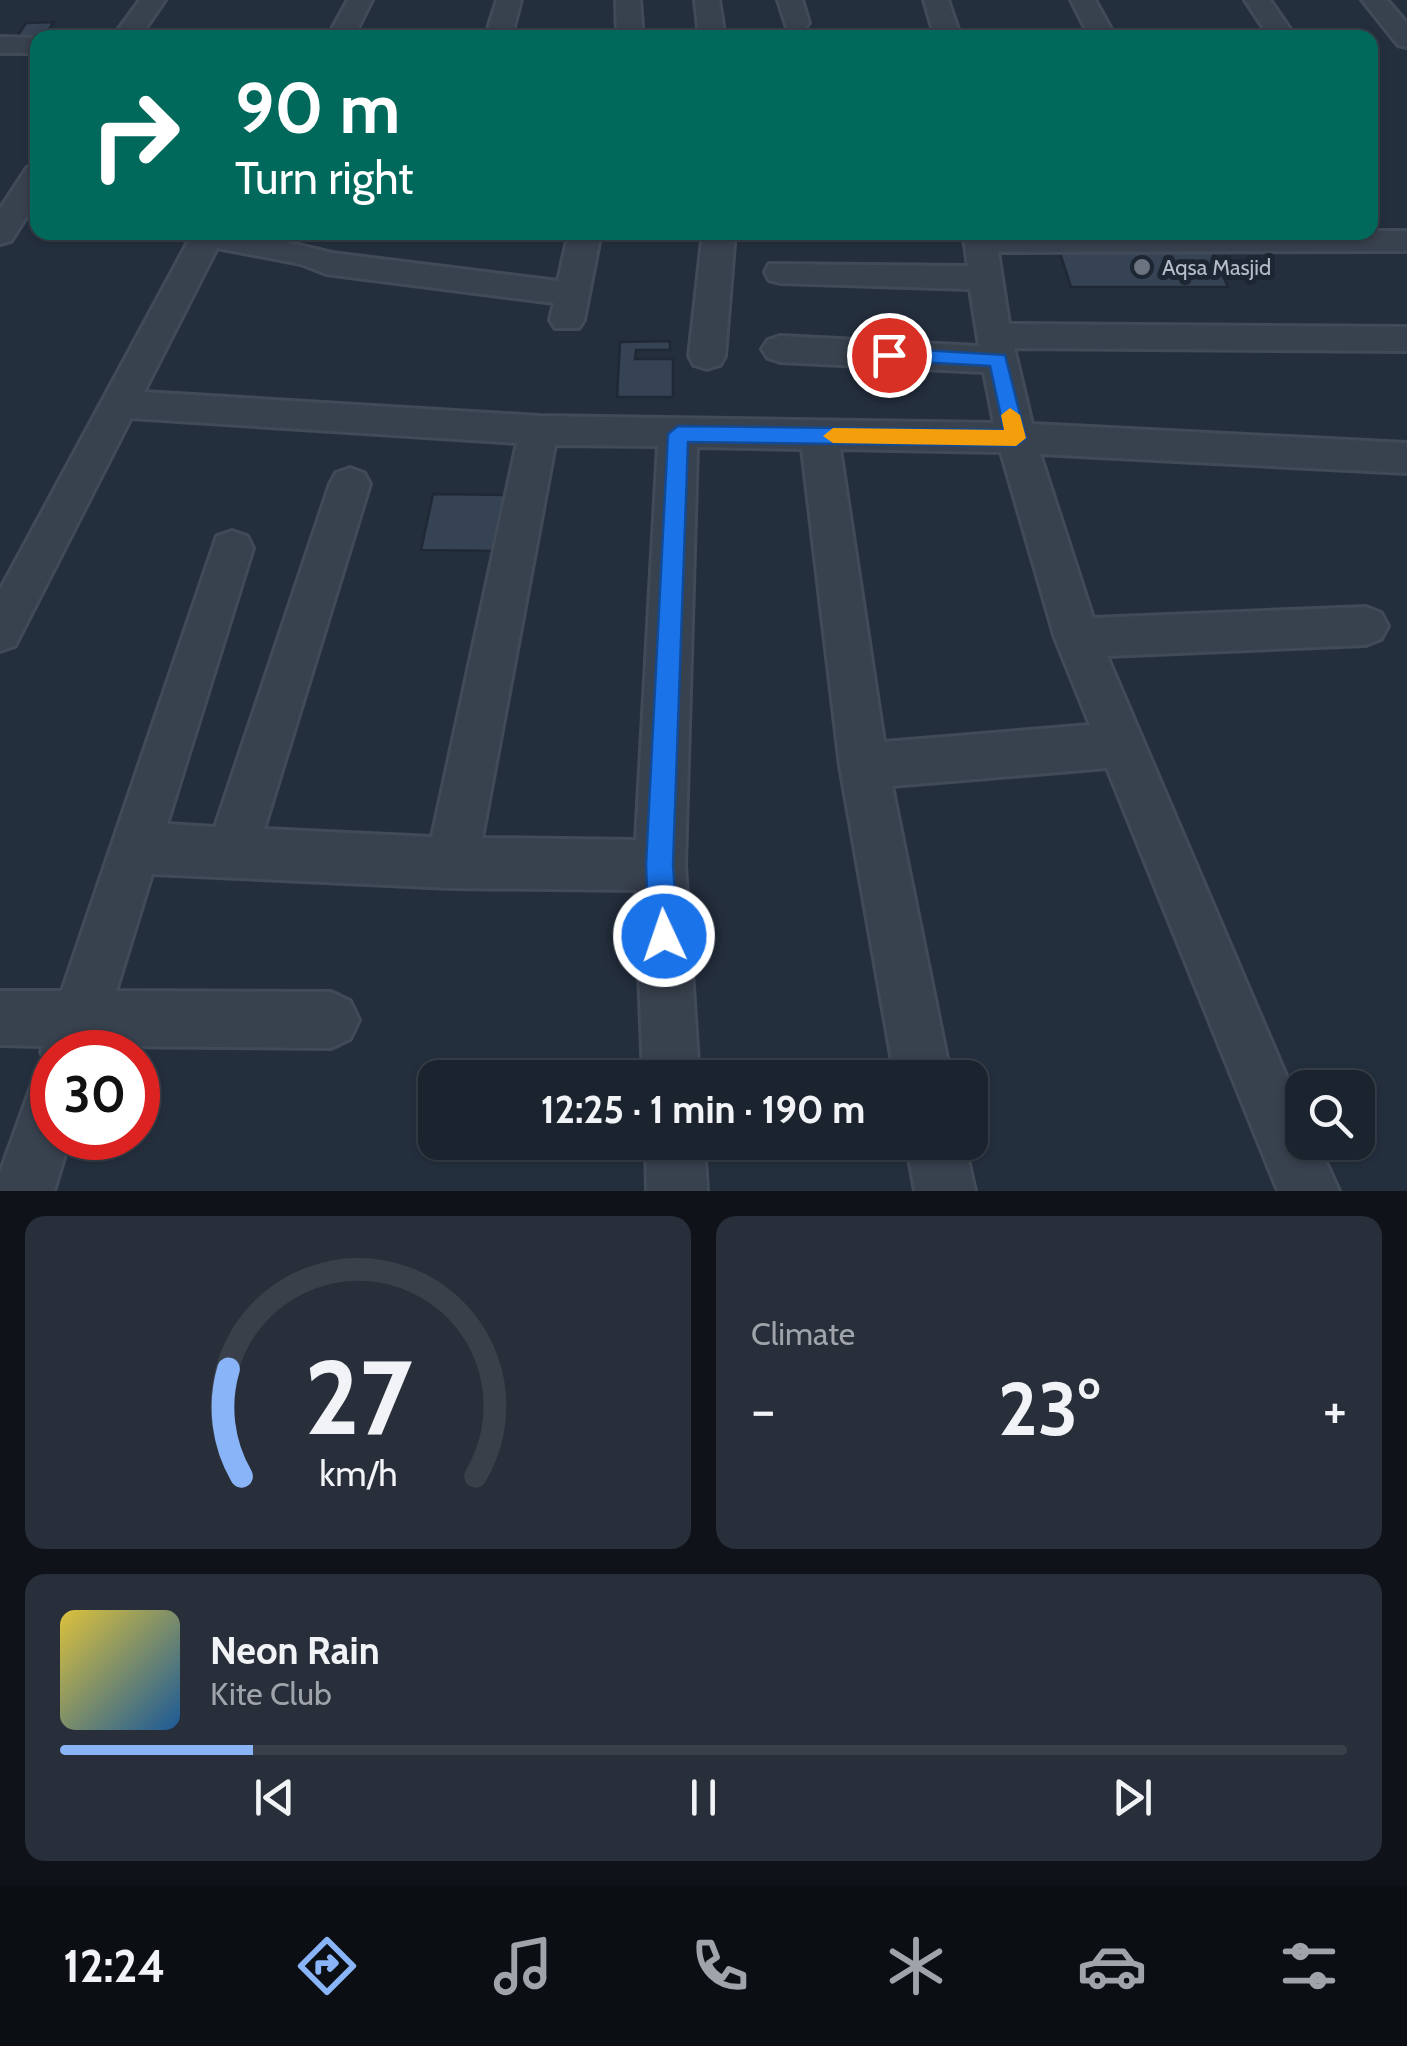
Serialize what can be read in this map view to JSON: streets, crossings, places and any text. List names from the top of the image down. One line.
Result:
{"places":["Aqsa Masjid"],"page":{"turn":["90 m","Turn right"],"limit":"30","trip":"12:25 · 1 min · 190 m","tile":"Climate","heat":["−","23°","+"],"song":["Neon Rain","Kite Club"],"tabs":"12:24","gauge":["27","km/h"]}}
